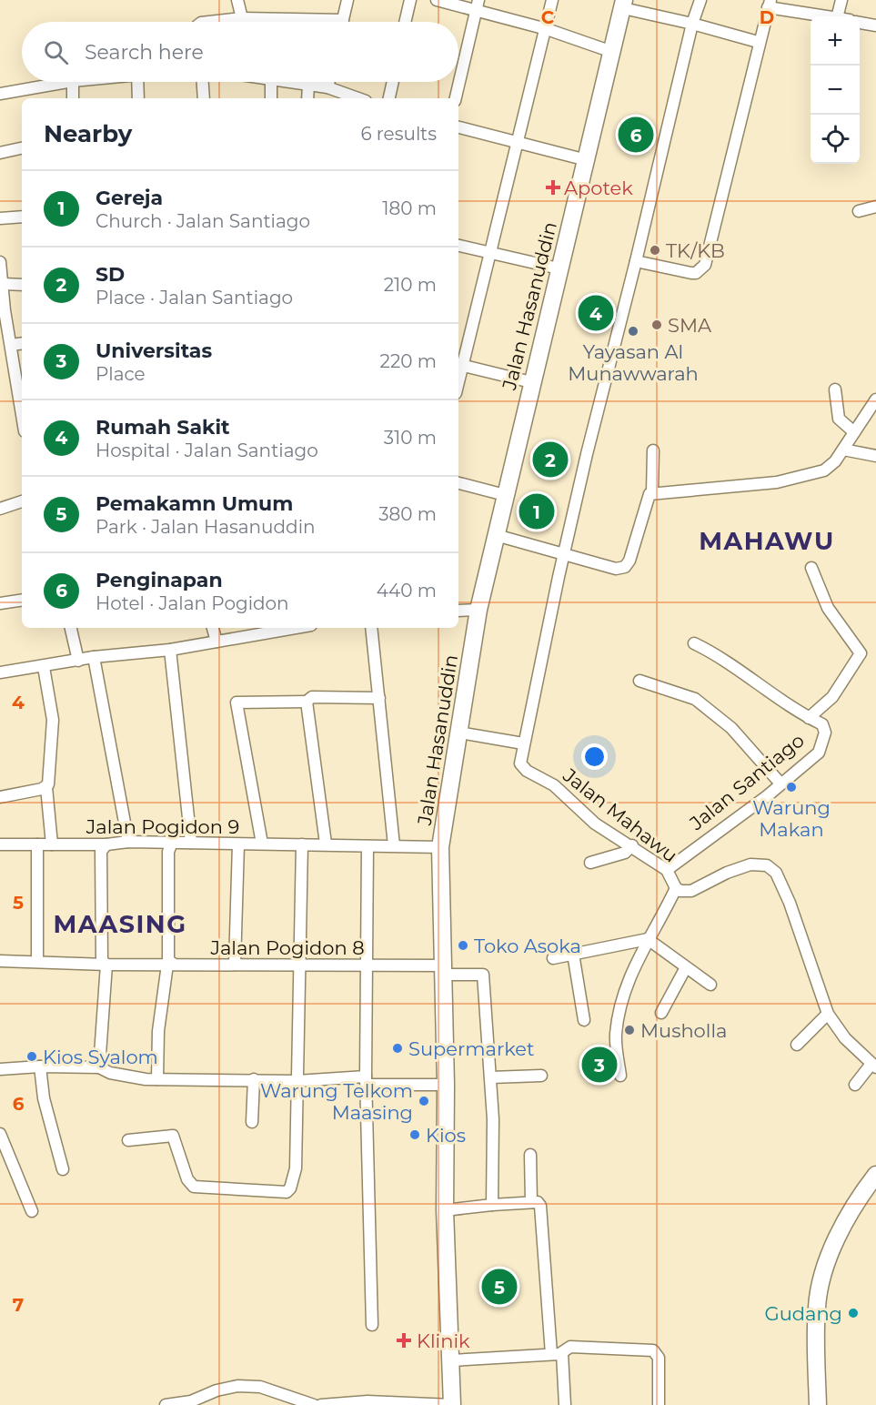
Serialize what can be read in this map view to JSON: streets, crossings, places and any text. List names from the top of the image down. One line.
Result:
{"streets":{"highway":["Jalan Hasanuddin"],"street":["Jalan Santiago","Jalan Mahawu","Jalan Pogidon 9","Jalan Pogidon 8"]},"crossings":[["Jalan Hasanuddin","Jalan Pogidon 9"],["Jalan Hasanuddin","Jalan Pogidon 8"],["Jalan Santiago","Jalan Mahawu"]],"districts":["MAHAWU","MAASING"],"places":{"health":["Apotek","Klinik"],"other":["TK/KB","SMA","Yayasan Al Munawwarah","Warung Makan","Toko Asoka","Musholla","Supermarket","Kios Syalom","Warung Telkom Maasing","Kios","Gudang"]},"page":{"map_buttons":["+","−"],"search":"Search here","heading":["Nearby","6 results"],"pins":["6","4","2","1","3","5"],"list":[{"mark":"1","name":"Gereja","note":"Church · Jalan Santiago","value":"180 m"},{"mark":"2","name":"SD","note":"Place · Jalan Santiago","value":"210 m"},{"mark":"3","name":"Universitas","note":"Place","value":"220 m"},{"mark":"4","name":"Rumah Sakit","note":"Hospital · Jalan Santiago","value":"310 m"},{"mark":"5","name":"Pemakamn Umum","note":"Park · Jalan Hasanuddin","value":"380 m"},{"mark":"6","name":"Penginapan","note":"Hotel · Jalan Pogidon","value":"440 m"}]},"grid":{"columns":["C","D"],"rows":["4","5","6","7"]}}
